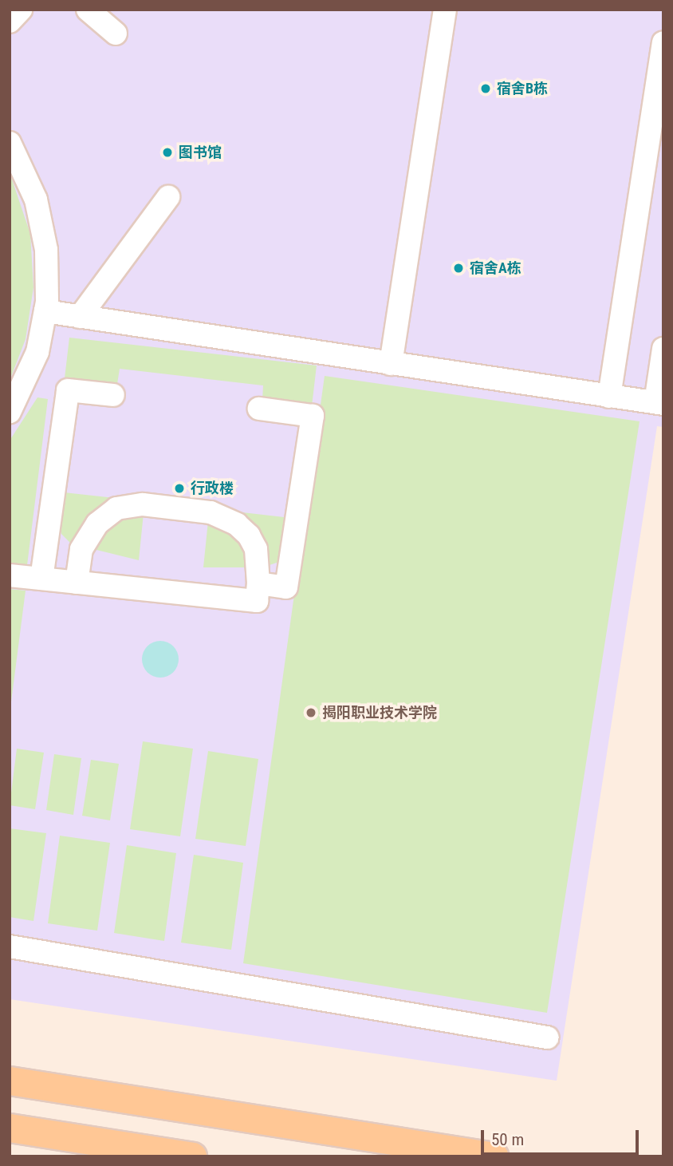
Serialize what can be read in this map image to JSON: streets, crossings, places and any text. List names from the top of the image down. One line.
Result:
{"places":["宿舍B栋","图书馆","宿舍A栋","行政楼","揭阳职业技术学院"],"scale_bar":"50 m"}
